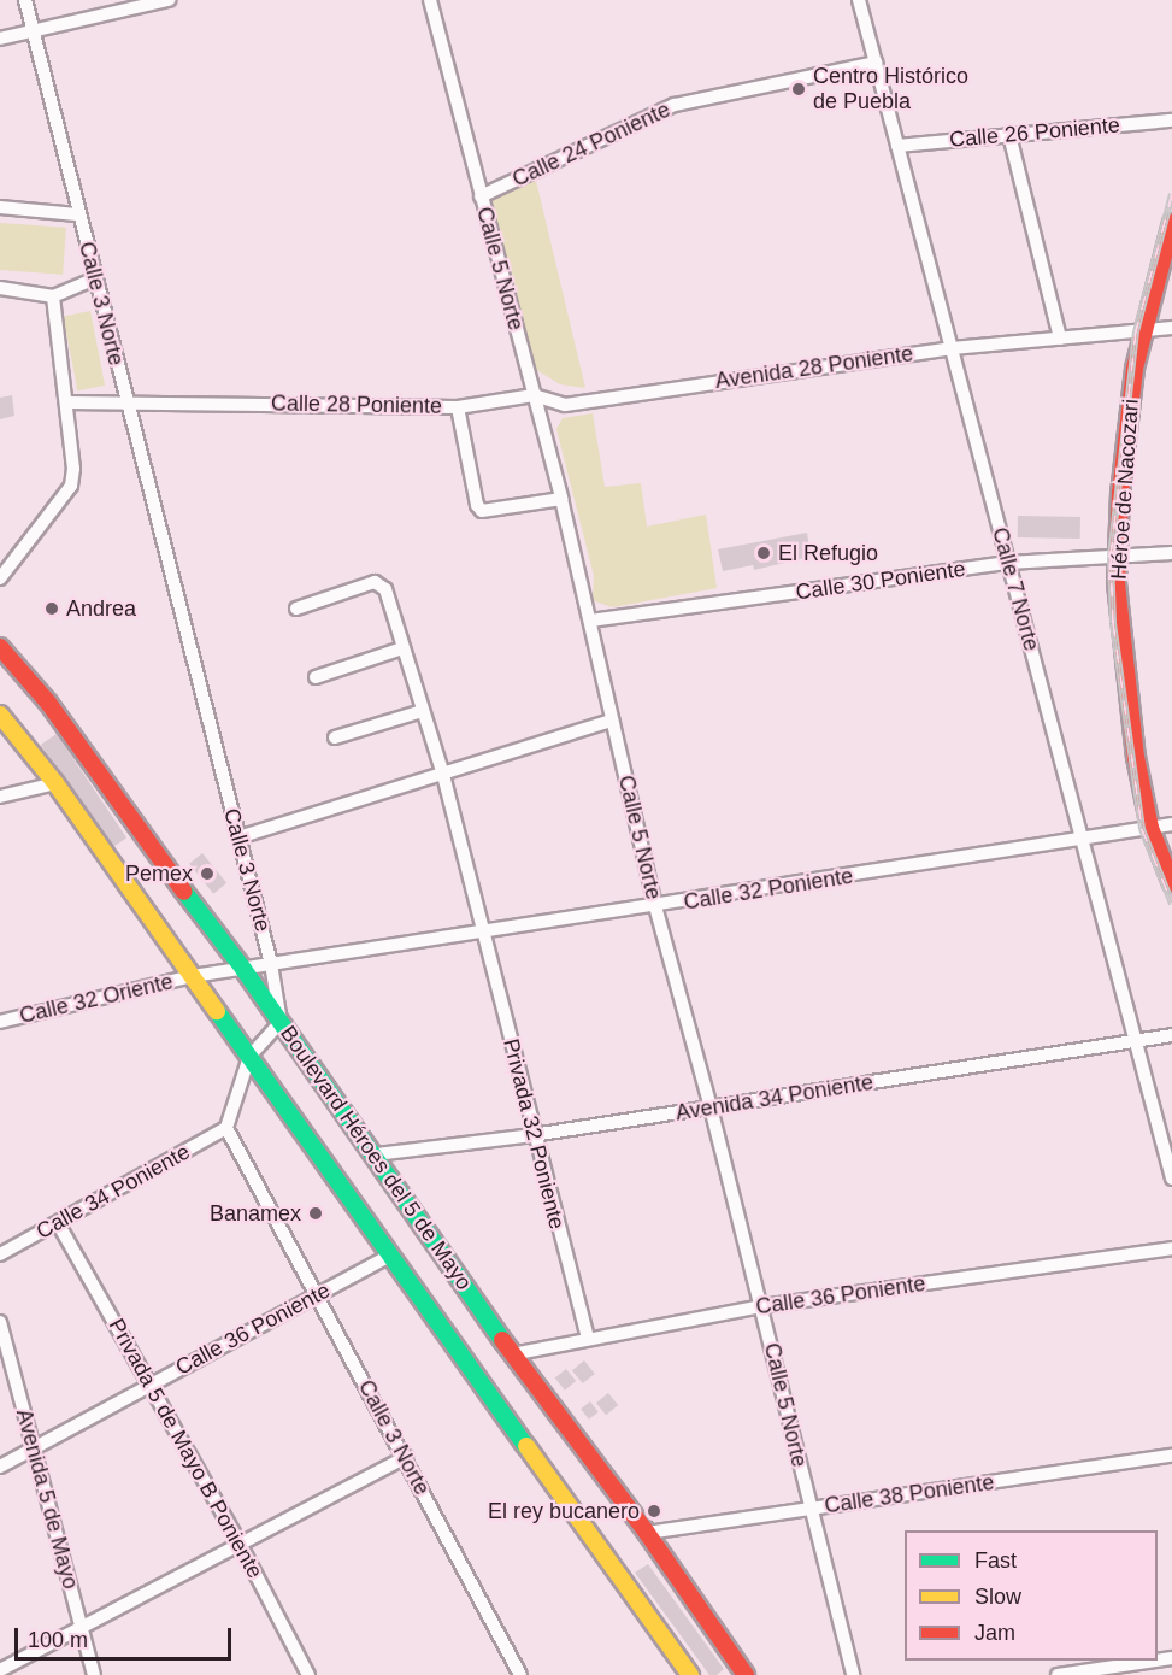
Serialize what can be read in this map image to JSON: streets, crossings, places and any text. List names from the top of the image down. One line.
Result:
{"streets":{"main road":["Héroe de Nacozari","Boulevard Héroes del 5 de Mayo"],"street":["Calle 26 Poniente","Calle 24 Poniente","Calle 5 Norte","Calle 3 Norte","Avenida 28 Poniente","Calle 28 Poniente","Calle 30 Poniente","Calle 7 Norte","Calle 32 Poniente","Calle 32 Oriente","Avenida 34 Poniente","Privada 32 Poniente","Calle 34 Poniente","Calle 36 Poniente","Privada 5 de Mayo B Poniente","Calle 38 Poniente","Avenida 5 de Mayo"]},"crossings":[["Calle 26 Poniente","Calle 7 Norte"],["Calle 24 Poniente","Calle 5 Norte"],["Calle 24 Poniente","Calle 7 Norte"],["Calle 5 Norte","Avenida 28 Poniente"],["Calle 5 Norte","Calle 28 Poniente"],["Calle 5 Norte","Calle 30 Poniente"],["Calle 5 Norte","Calle 32 Poniente"],["Calle 5 Norte","Avenida 34 Poniente"],["Calle 5 Norte","Calle 36 Poniente"],["Calle 5 Norte","Calle 38 Poniente"],["Calle 3 Norte","Calle 28 Poniente"],["Calle 3 Norte","Calle 32 Poniente"],["Calle 3 Norte","Boulevard Héroes del 5 de Mayo"],["Calle 3 Norte","Calle 34 Poniente"],["Calle 3 Norte","Calle 36 Poniente"],["Avenida 28 Poniente","Calle 28 Poniente"],["Avenida 28 Poniente","Héroe de Nacozari"],["Avenida 28 Poniente","Calle 7 Norte"],["Héroe de Nacozari","Calle 30 Poniente"],["Héroe de Nacozari","Calle 32 Poniente"],["Calle 30 Poniente","Calle 7 Norte"],["Calle 7 Norte","Calle 32 Poniente"],["Calle 7 Norte","Avenida 34 Poniente"],["Calle 32 Poniente","Calle 32 Oriente"],["Calle 32 Poniente","Privada 32 Poniente"],["Calle 32 Poniente","Boulevard Héroes del 5 de Mayo"],["Calle 32 Oriente","Boulevard Héroes del 5 de Mayo"],["Avenida 34 Poniente","Privada 32 Poniente"],["Avenida 34 Poniente","Boulevard Héroes del 5 de Mayo"],["Privada 32 Poniente","Calle 36 Poniente"],["Boulevard Héroes del 5 de Mayo","Calle 36 Poniente"],["Boulevard Héroes del 5 de Mayo","Calle 38 Poniente"],["Calle 34 Poniente","Privada 5 de Mayo B Poniente"],["Calle 36 Poniente","Privada 5 de Mayo B Poniente"],["Calle 36 Poniente","Avenida 5 de Mayo"]],"places":["Centro Histórico de Puebla","El Refugio","Andrea","Pemex","Banamex","El rey bucanero"],"legend":["Fast","Slow","Jam"],"scale_bar":"100 m"}
